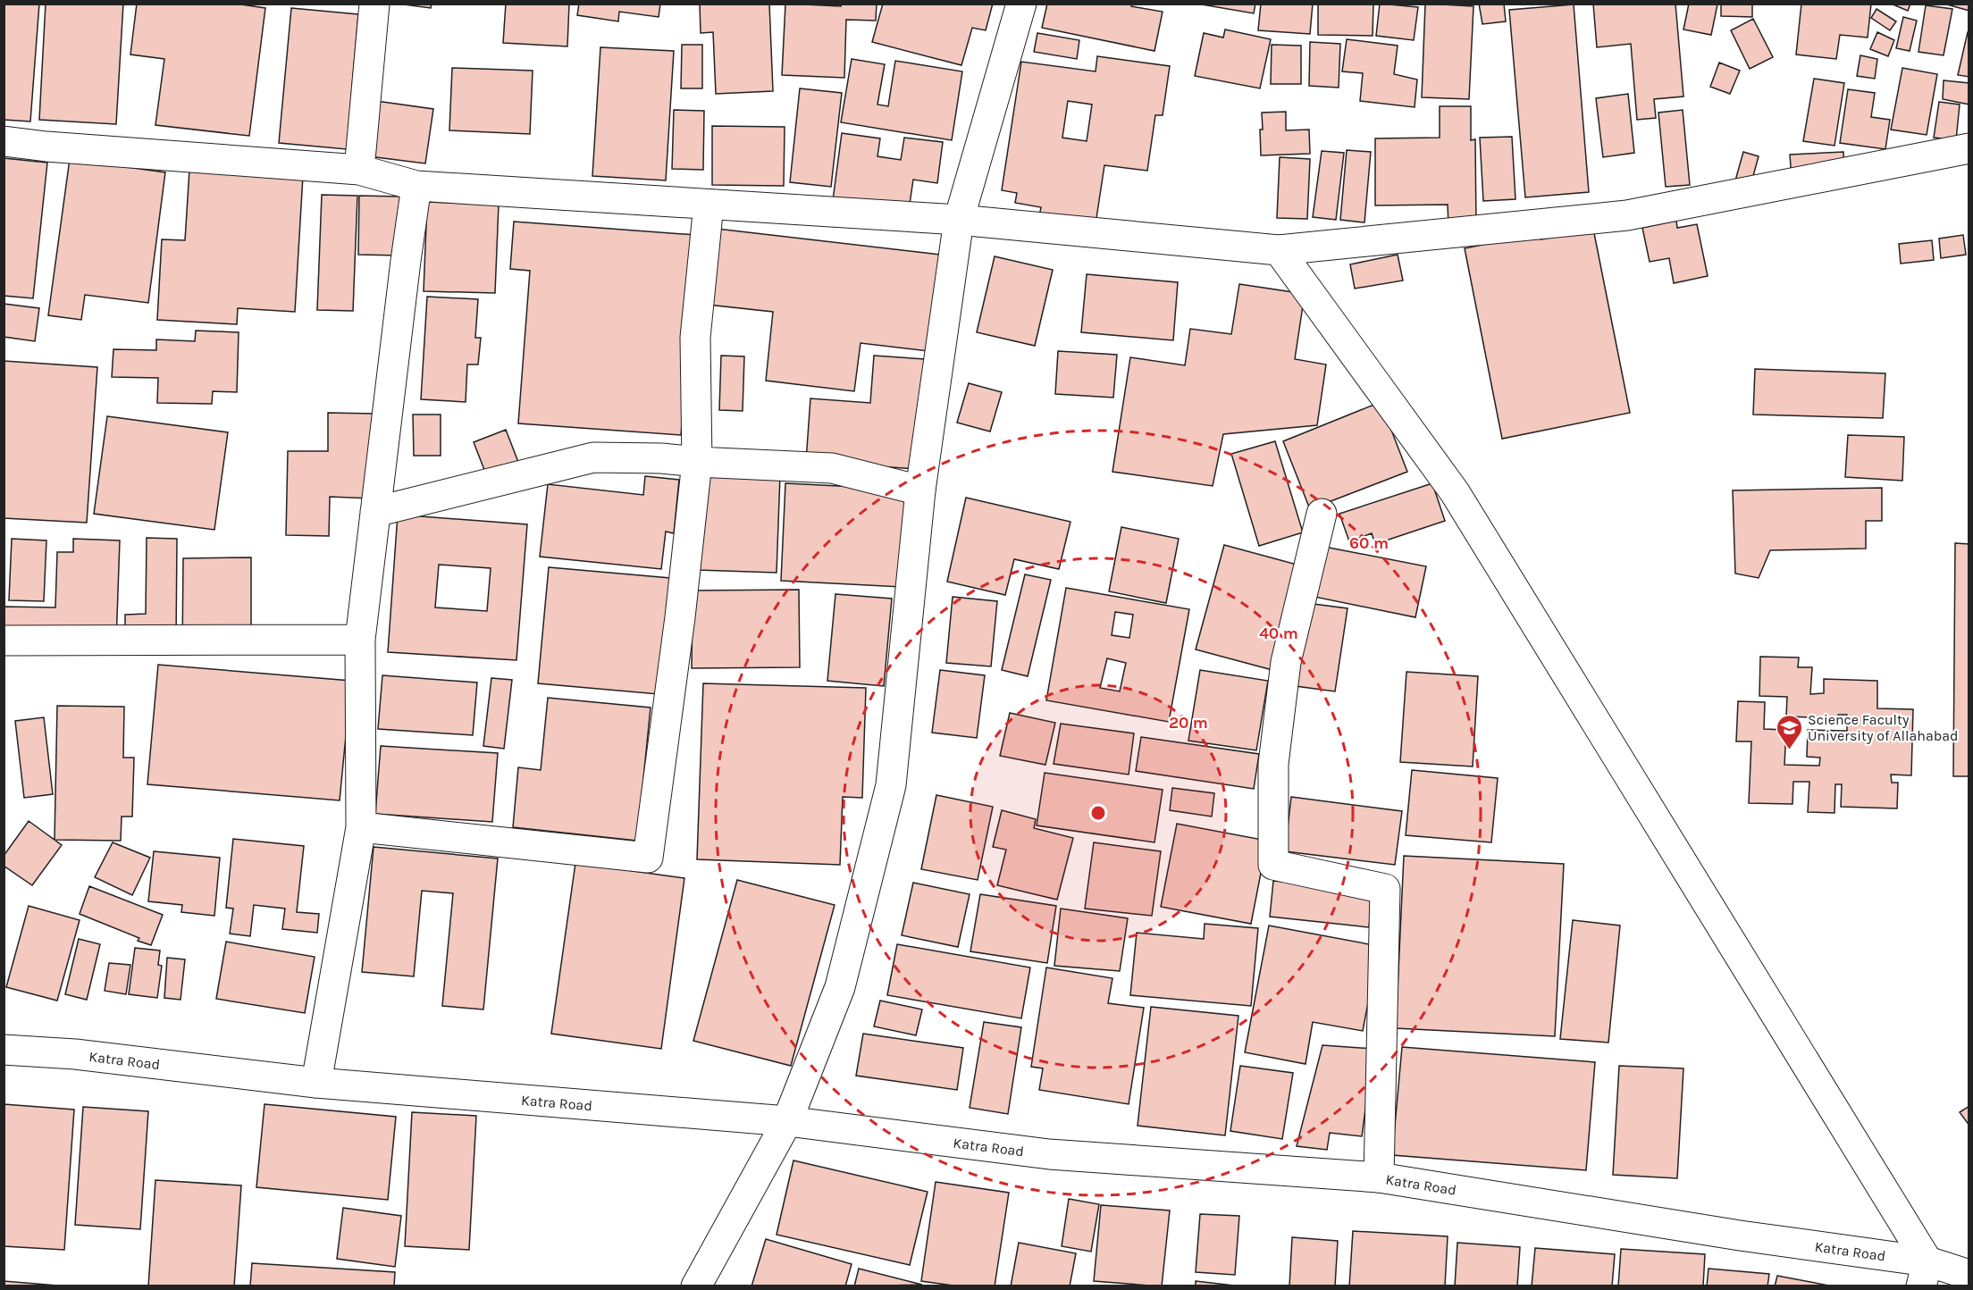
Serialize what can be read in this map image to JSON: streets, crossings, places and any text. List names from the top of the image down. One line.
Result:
{"streets":{"street":["Katra Road"]},"places":{"school or university":["Science Faculty University of Allahabad"]},"rings":["60 m","40 m","20 m"]}
